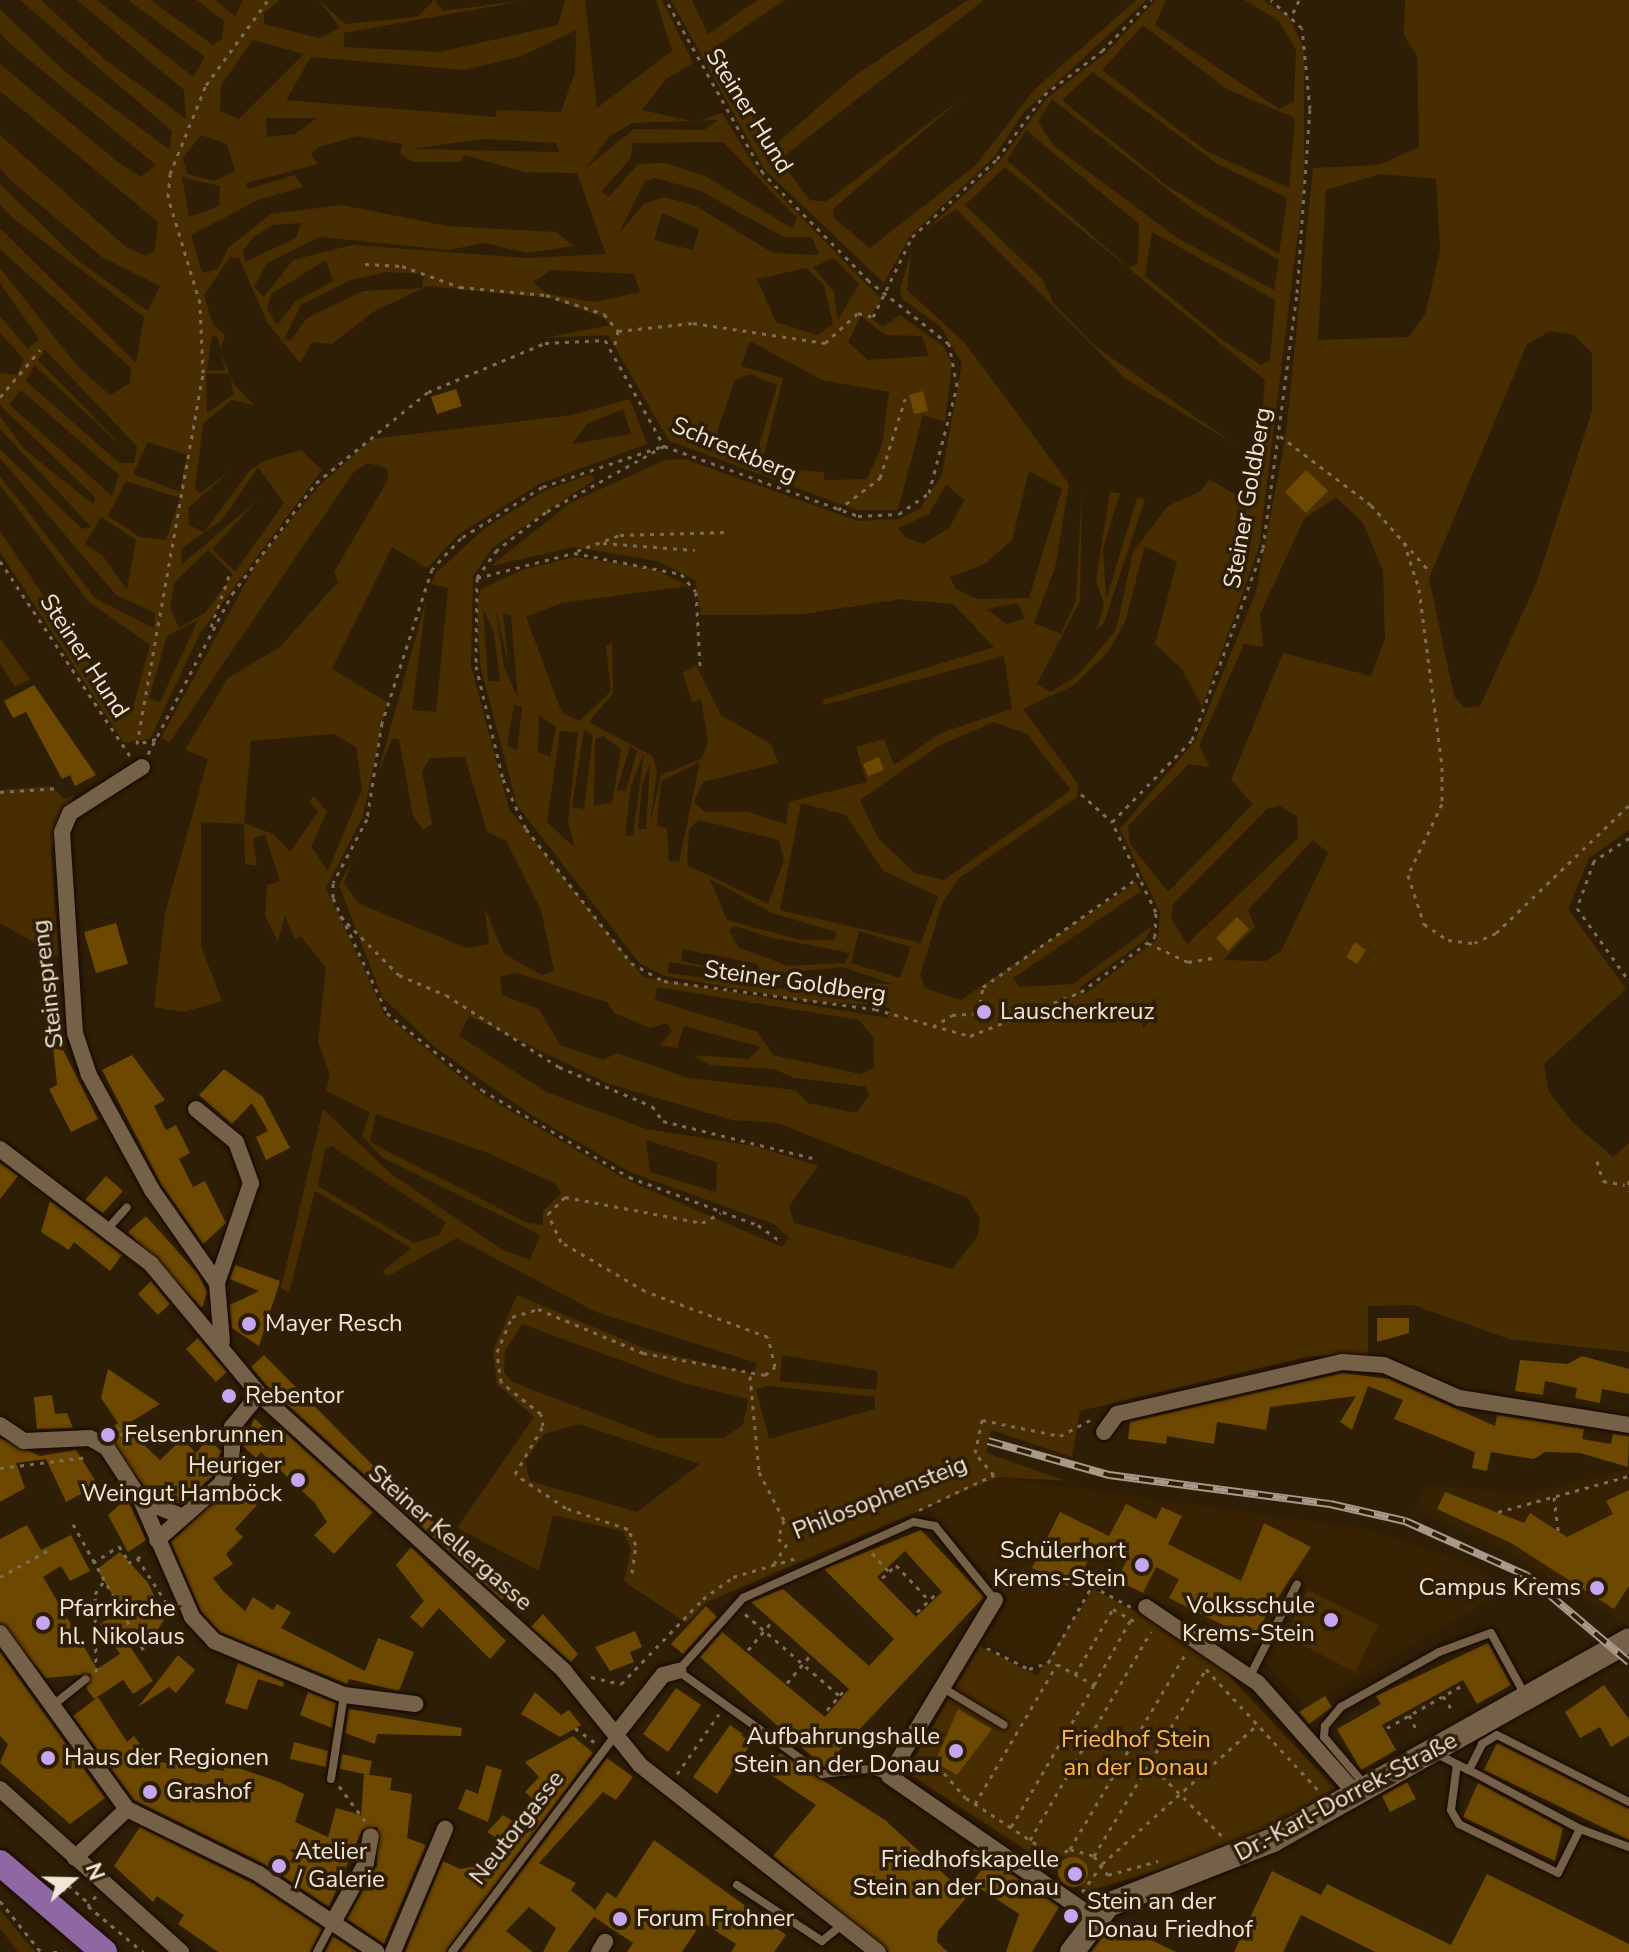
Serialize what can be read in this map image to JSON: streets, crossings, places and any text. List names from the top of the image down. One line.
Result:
{"streets":{"street":["Steinspreng","Steiner Kellergasse","Dr.-Karl-Dorrek-Straße"],"lane":["Neutorgasse"],"path":["Steiner Hund","Schreckberg","Steiner Goldberg","Philosophensteig"]},"crossings":[["Steiner Hund","Schreckberg"],["Steiner Hund","Steinspreng"],["Steiner Kellergasse","Neutorgasse"]],"parks":["Friedhof Stein an der Donau"],"places":["Lauscherkreuz","Mayer Resch","Rebentor","Felsenbrunnen","Heuriger Weingut Hamböck","Schülerhort Krems-Stein","Campus Krems","Volksschule Krems-Stein","Pfarrkirche hl. Nikolaus","Aufbahrungshalle Stein an der Donau","Haus der Regionen","Grashof","Atelier / Galerie","Friedhofskapelle Stein an der Donau","Stein an der Donau Friedhof","Forum Frohner"],"north":"right"}
